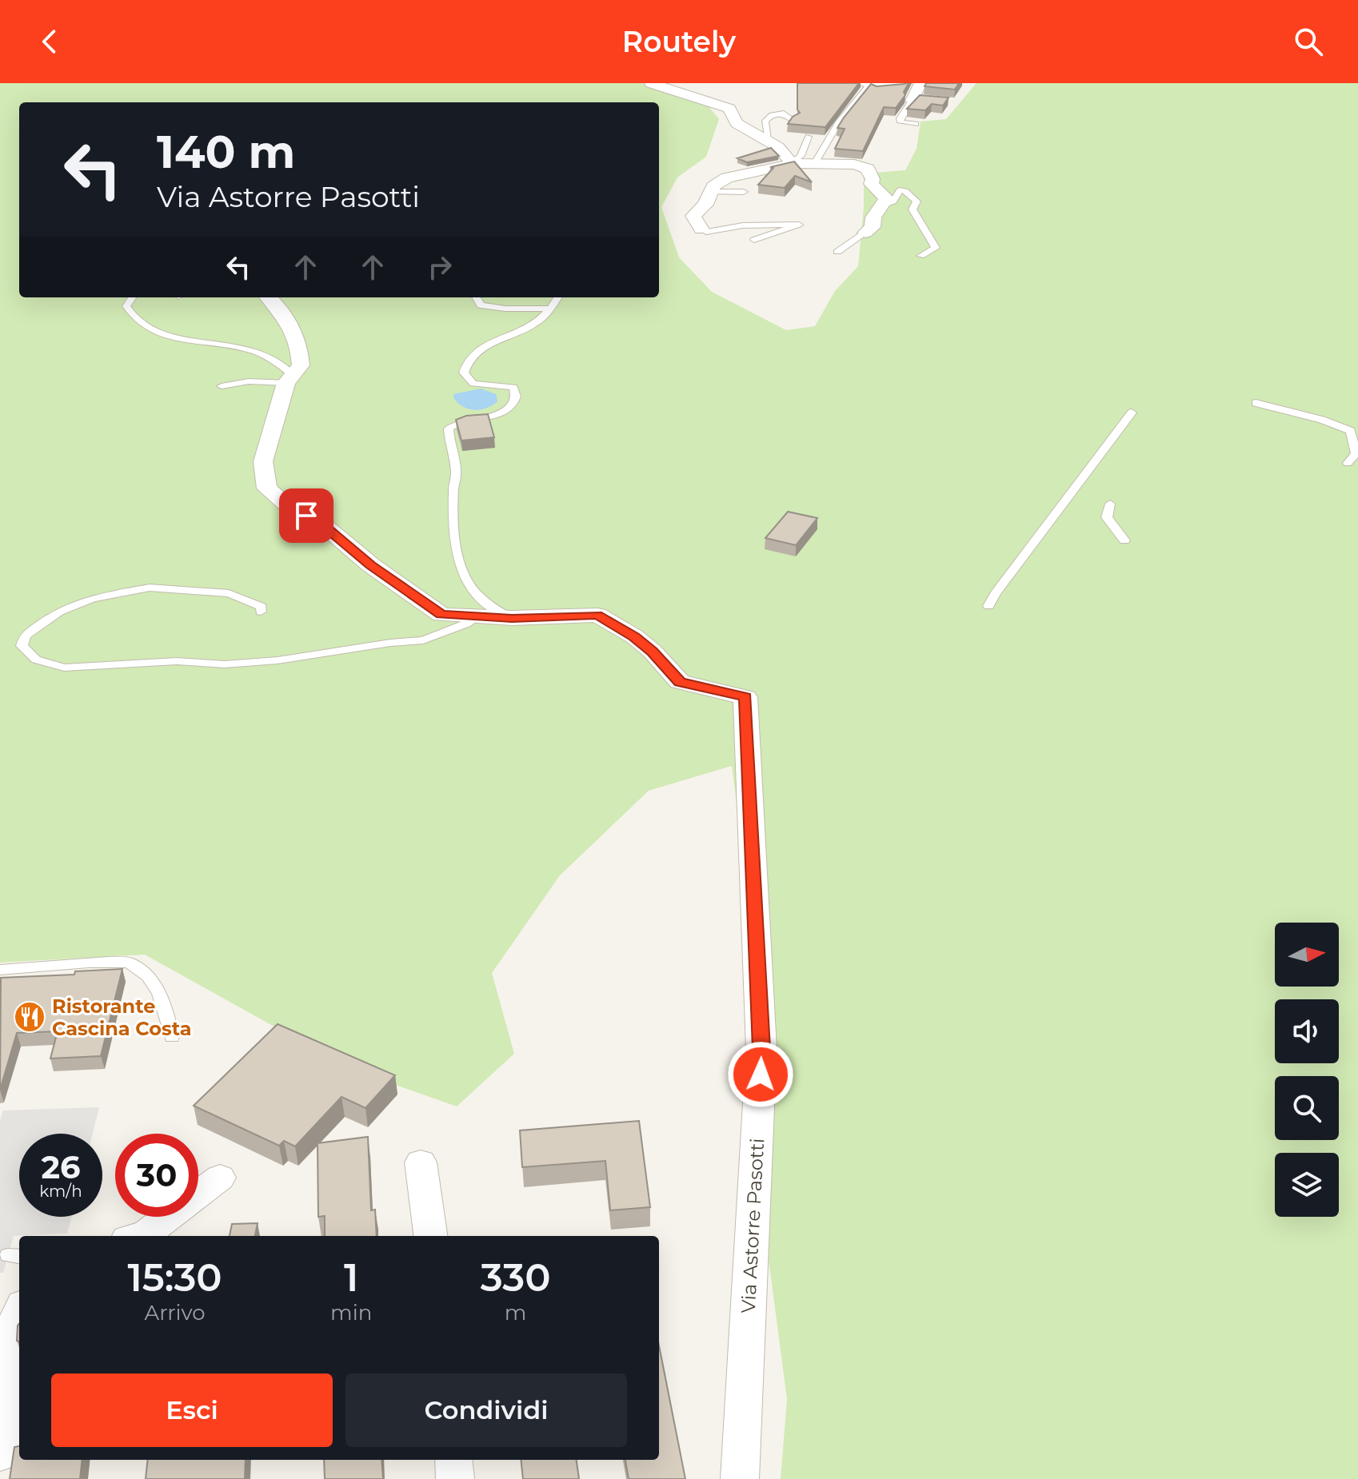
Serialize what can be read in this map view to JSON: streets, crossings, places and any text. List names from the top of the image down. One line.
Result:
{"streets":{"street":["Via Astorre Pasotti"]},"places":{"restaurant":["Ristorante Cascina Costa"]},"north":"right","page":{"header":"Routely","turn":["140 m","Via Astorre Pasotti"],"speed":"26 km/h","limit":"30","eta":["15:30","Arrivo","1","min","330","m"],"buttons":["Esci","Condividi"]}}
